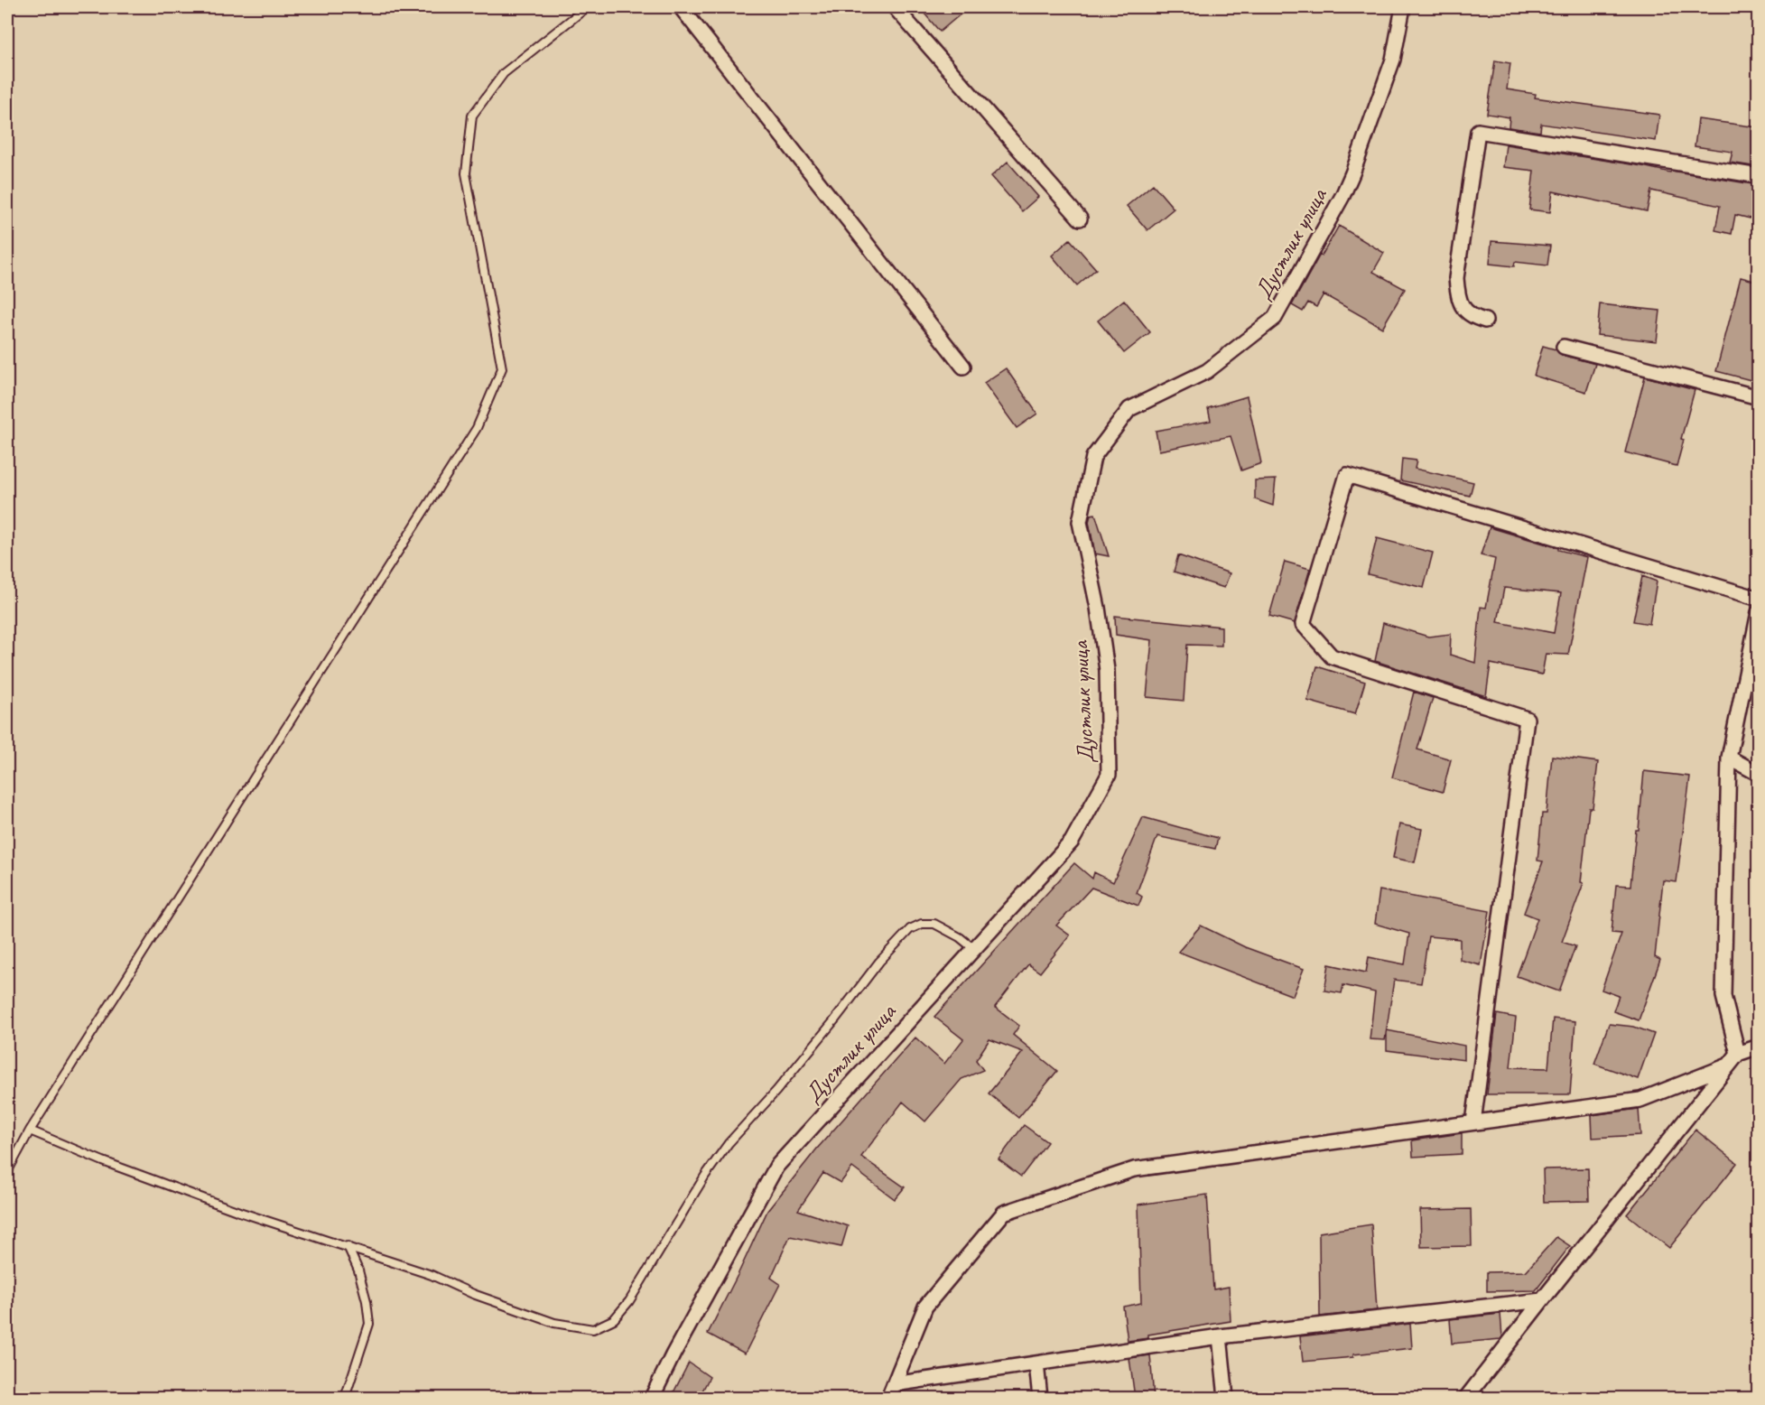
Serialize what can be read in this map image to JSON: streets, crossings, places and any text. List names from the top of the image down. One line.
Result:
{"streets":{"street":["Дустлик улица"]}}
